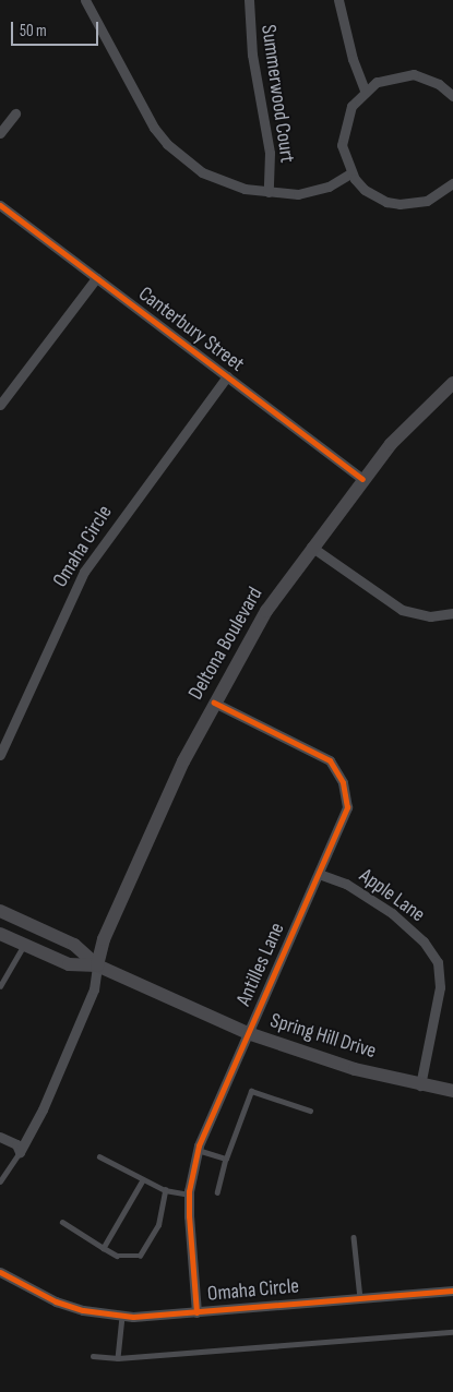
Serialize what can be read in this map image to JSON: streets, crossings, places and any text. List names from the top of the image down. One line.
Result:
{"streets":{"main road":["Deltona Boulevard","Spring Hill Drive"],"street":["Summerwood Court","Canterbury Street","Omaha Circle","Apple Lane","Antilles Lane"]},"crossings":[["Canterbury Street","Omaha Circle"],["Canterbury Street","Deltona Boulevard"],["Omaha Circle","Antilles Lane"],["Deltona Boulevard","Antilles Lane"],["Deltona Boulevard","Spring Hill Drive"],["Apple Lane","Antilles Lane"],["Apple Lane","Spring Hill Drive"],["Antilles Lane","Spring Hill Drive"]],"scale_bar":"50 m"}
